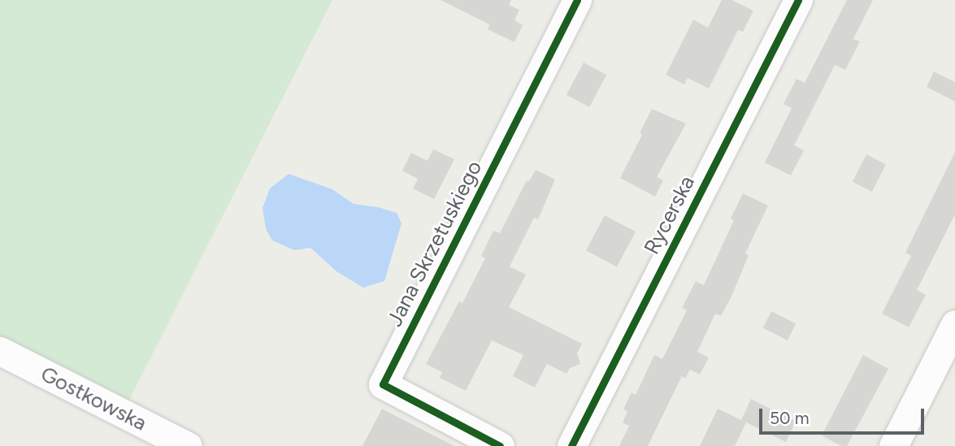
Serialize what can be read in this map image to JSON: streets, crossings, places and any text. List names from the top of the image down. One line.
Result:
{"streets":{"street":["Rycerska","Jana Skrzetuskiego","Gostkowska"]},"scale_bar":"50 m"}
